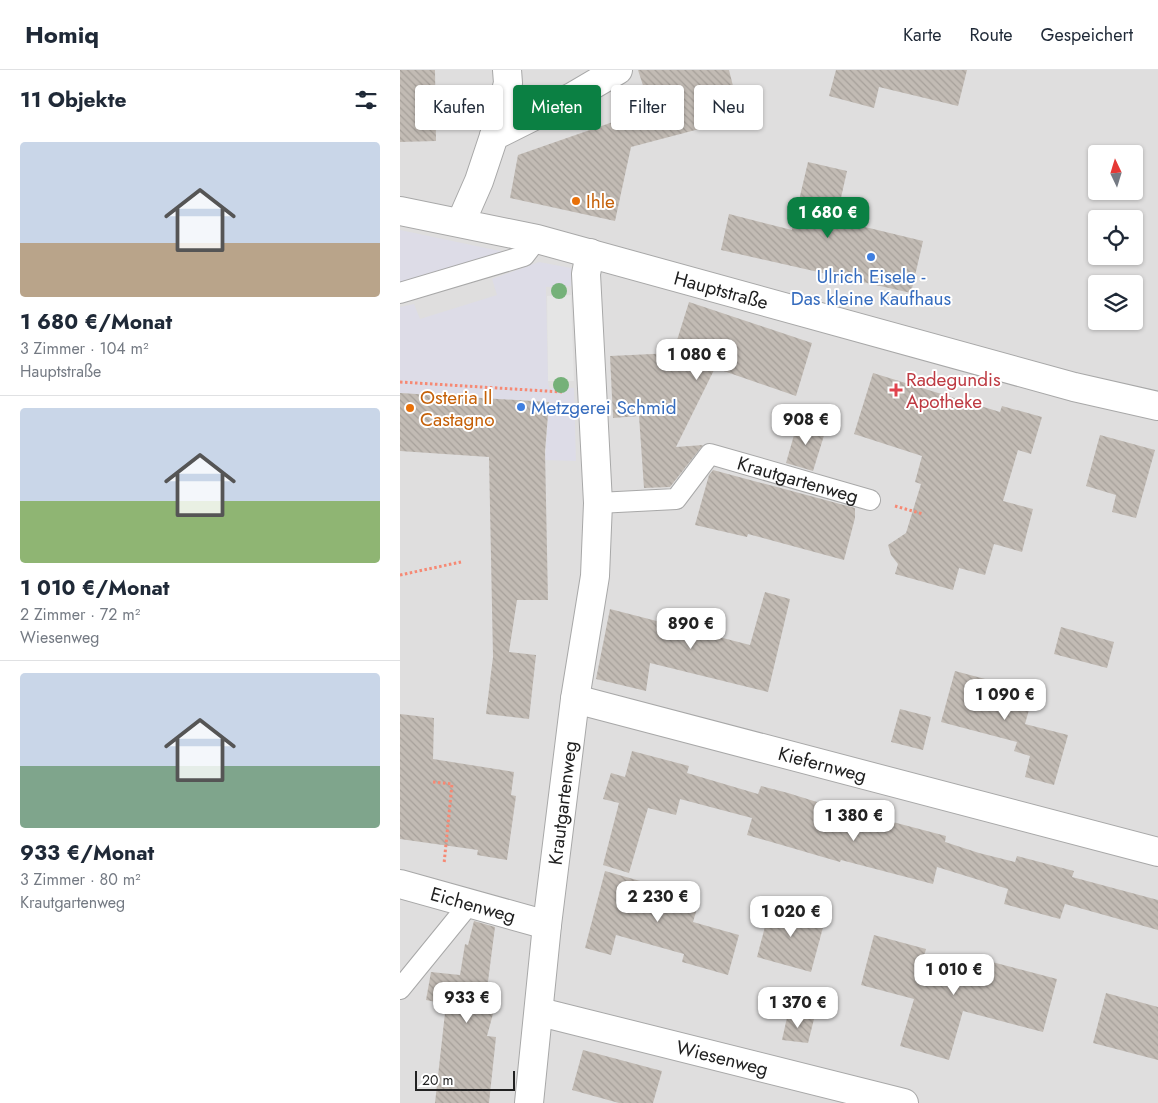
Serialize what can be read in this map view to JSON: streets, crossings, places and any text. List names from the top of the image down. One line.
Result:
{"streets":{"street":["Hauptstraße","Krautgartenweg","Kiefernweg","Eichenweg","Wiesenweg"]},"crossings":[["Hauptstraße","Krautgartenweg"],["Krautgartenweg","Kiefernweg"],["Krautgartenweg","Eichenweg"],["Krautgartenweg","Wiesenweg"]],"places":{"other":["Ihle","Ulrich Eisele - Das kleine Kaufhaus","Metzgerei Schmid","Osteria Il Castagno"],"health":["Radegundis Apotheke"]},"scale_bar":"20 m","north":"top","page":{"header":"Homiq","nav":["Karte","Route","Gespeichert"],"heading":"11 Objekte","chip":["Kaufen","Mieten","Filter","Neu"],"list":[{"name":"1 680 €/Monat","note":"3 Zimmer · 104 m² · Hauptstraße"},{"name":"1 010 €/Monat","note":"2 Zimmer · 72 m² · Wiesenweg"},{"name":"933 €/Monat","note":"3 Zimmer · 80 m² · Krautgartenweg"}],"price":["1 680 €","1 080 €","908 €","890 €","1 090 €","1 380 €","2 230 €","1 020 €","1 010 €","933 €","1 370 €"],"scale":"20 m"}}
